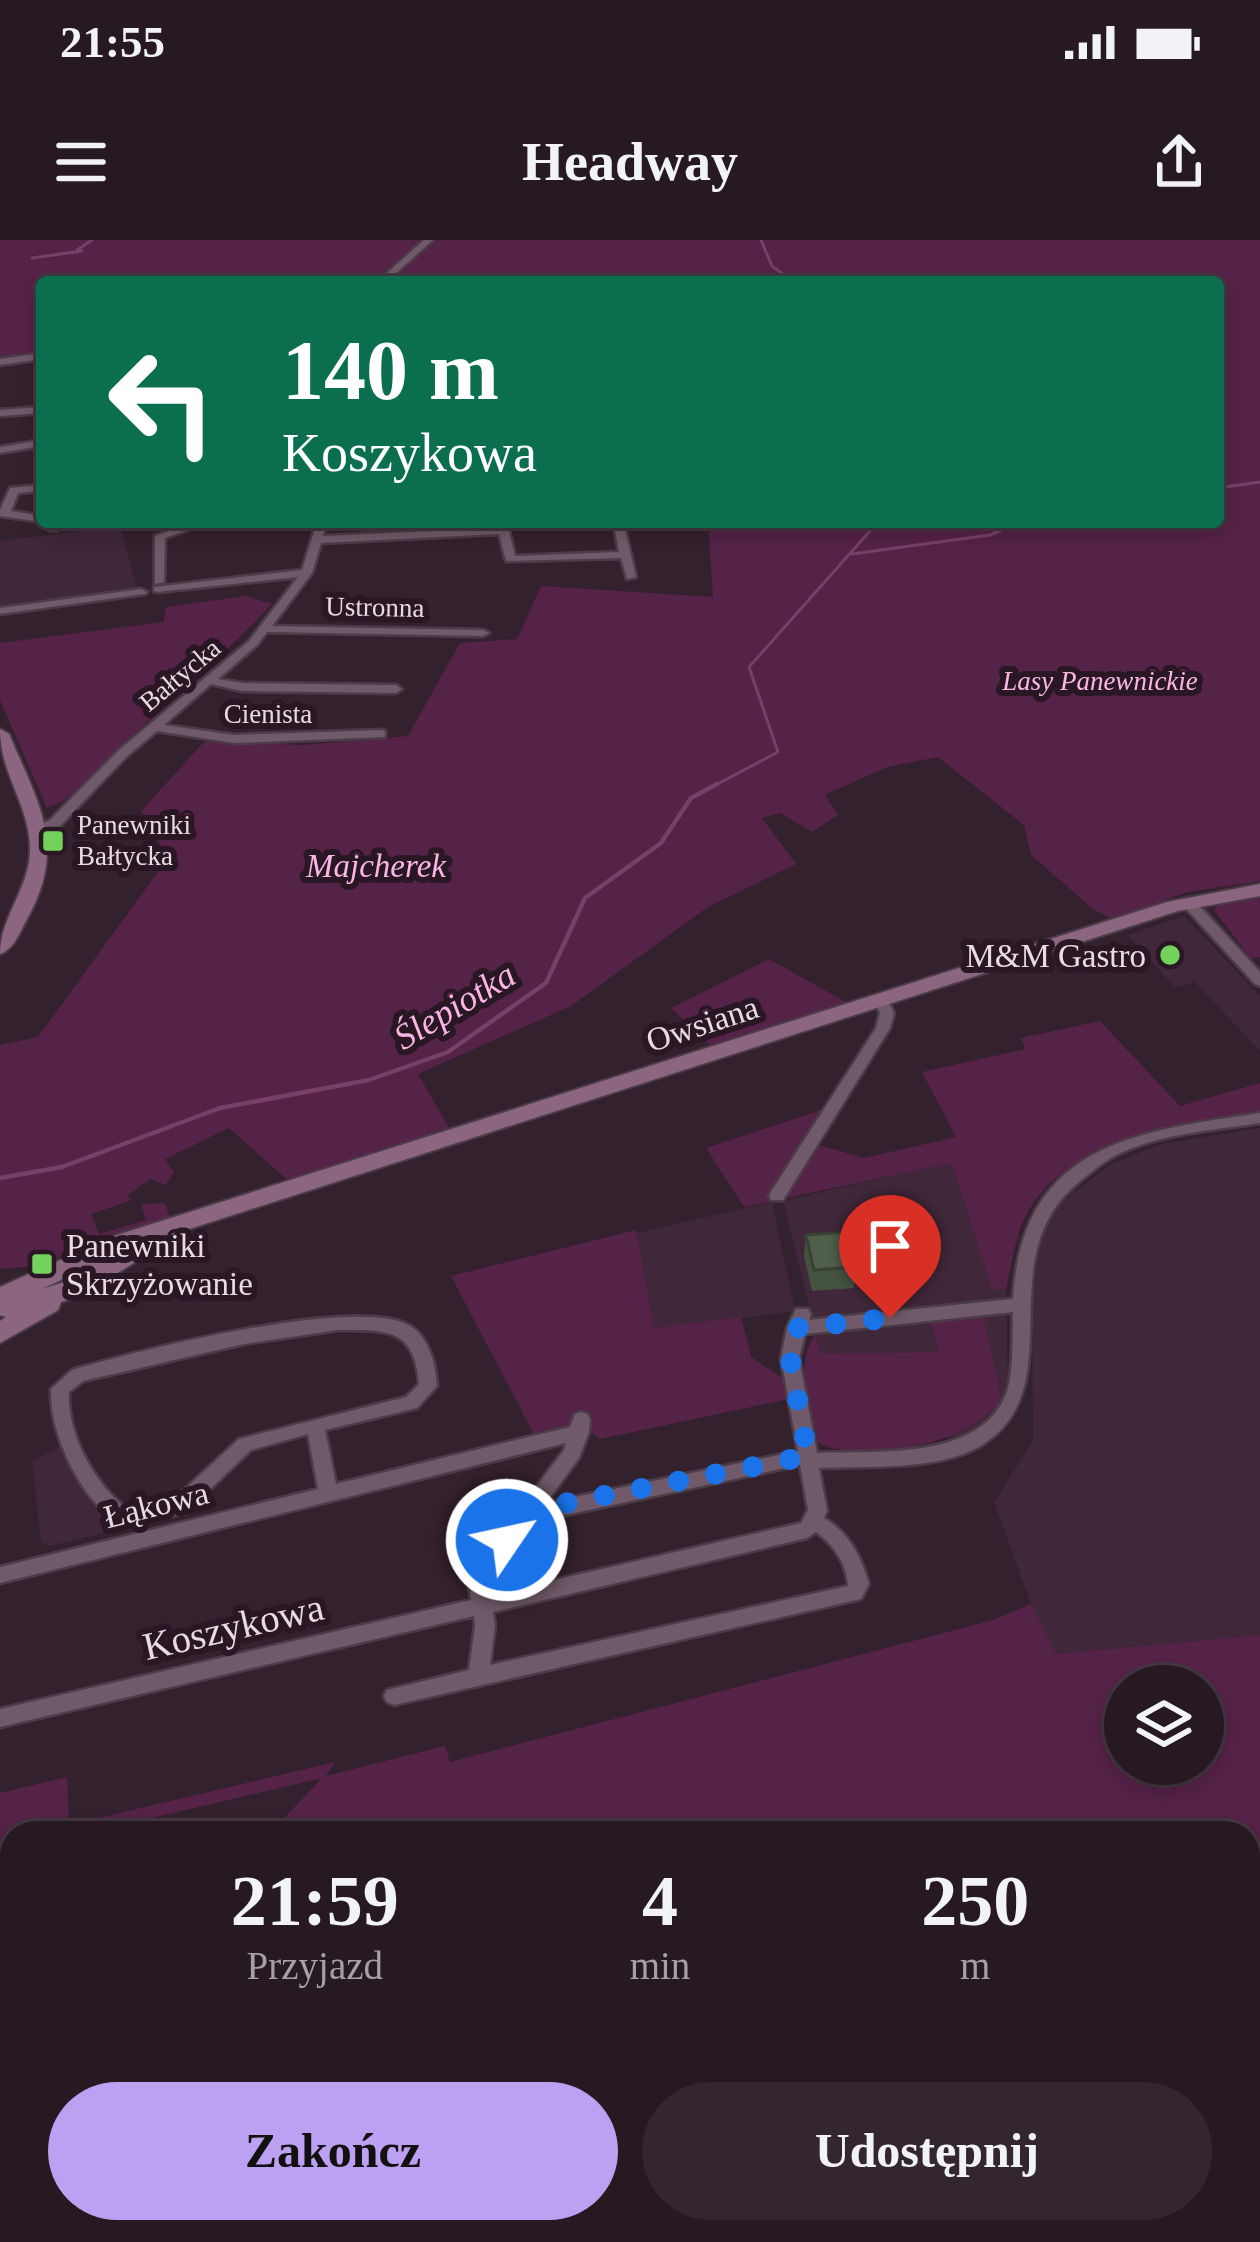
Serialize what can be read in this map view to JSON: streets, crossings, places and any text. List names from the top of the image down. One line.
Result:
{"streets":{"street":["Ustronna","Bałtycka","Cienista","Owsiana","Łąkowa","Koszykowa"]},"crossings":[["Ustronna","Bałtycka"],["Bałtycka","Cienista"]],"water":["Ślepiotka"],"parks":["Lasy Panewnickie","Majcherek"],"places":{"transit":["Panewniki Bałtycka","Panewniki Skrzyżowanie"],"other":["M&M Gastro"]},"page":{"status":"21:55","header":"Headway","turn":["140 m","Koszykowa"],"eta":["21:59","Przyjazd","4","min","250","m"],"buttons":["Zakończ","Udostępnij"]}}
